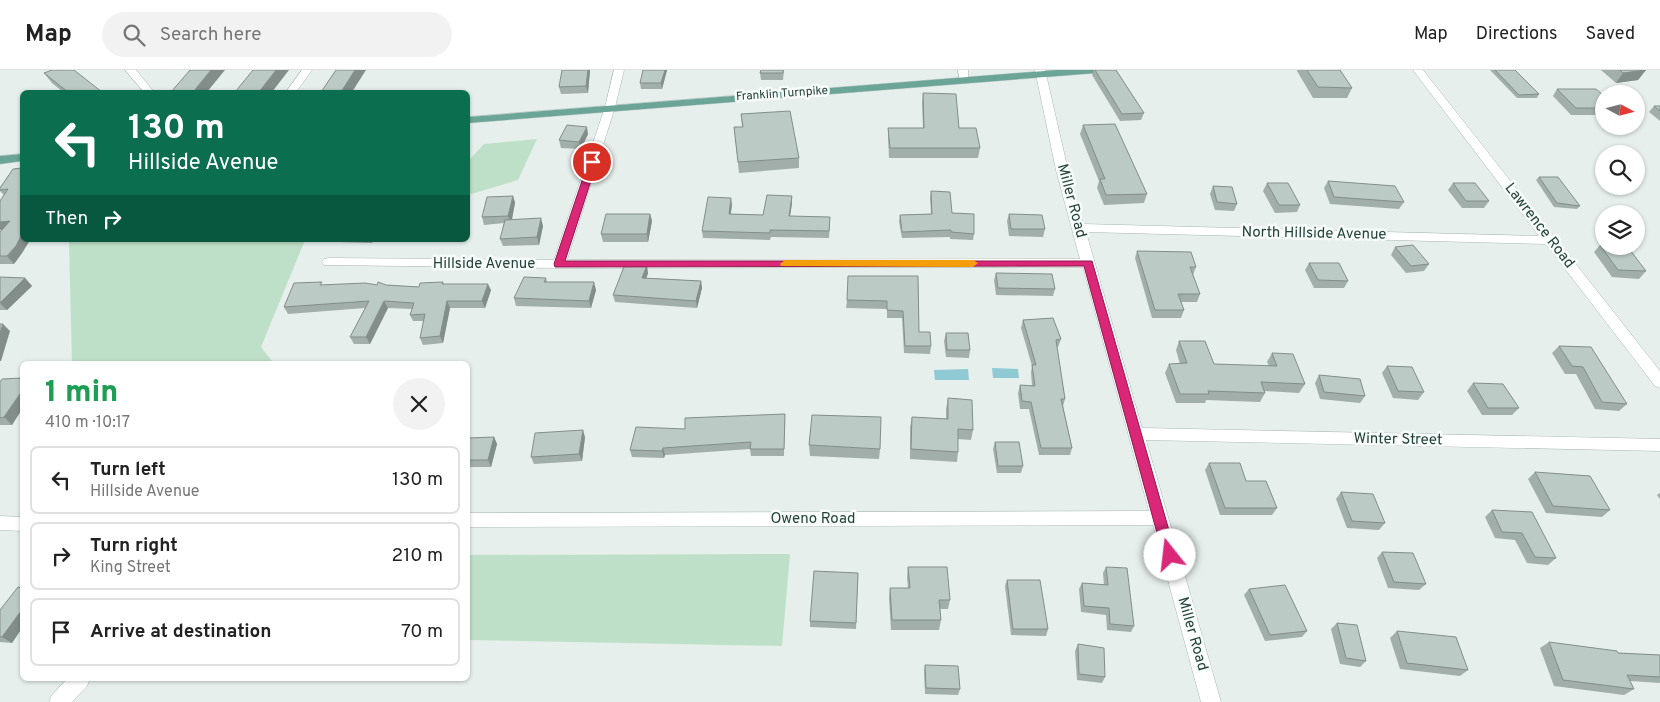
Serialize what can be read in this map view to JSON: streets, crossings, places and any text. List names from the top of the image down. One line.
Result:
{"streets":{"main road":["Franklin Turnpike"],"street":["Miller Road","Lawrence Road","North Hillside Avenue","Hillside Avenue","Winter Street","Oweno Road"]},"crossings":[["Franklin Turnpike","Miller Road"],["Miller Road","North Hillside Avenue"],["Miller Road","Hillside Avenue"],["Miller Road","Winter Street"],["Miller Road","Oweno Road"],["Lawrence Road","North Hillside Avenue"]],"north":"right","page":{"header":"Map","search":"Search here","nav":["Map","Directions","Saved"],"turn":["130 m","Hillside Avenue"],"then":"Then","heading":["1 min","410 m · 10:17"],"list":[{"name":"Turn left","note":"Hillside Avenue","value":"130 m"},{"name":"Turn right","note":"King Street","value":"210 m"},{"name":"Arrive at destination","value":"70 m"}]}}
